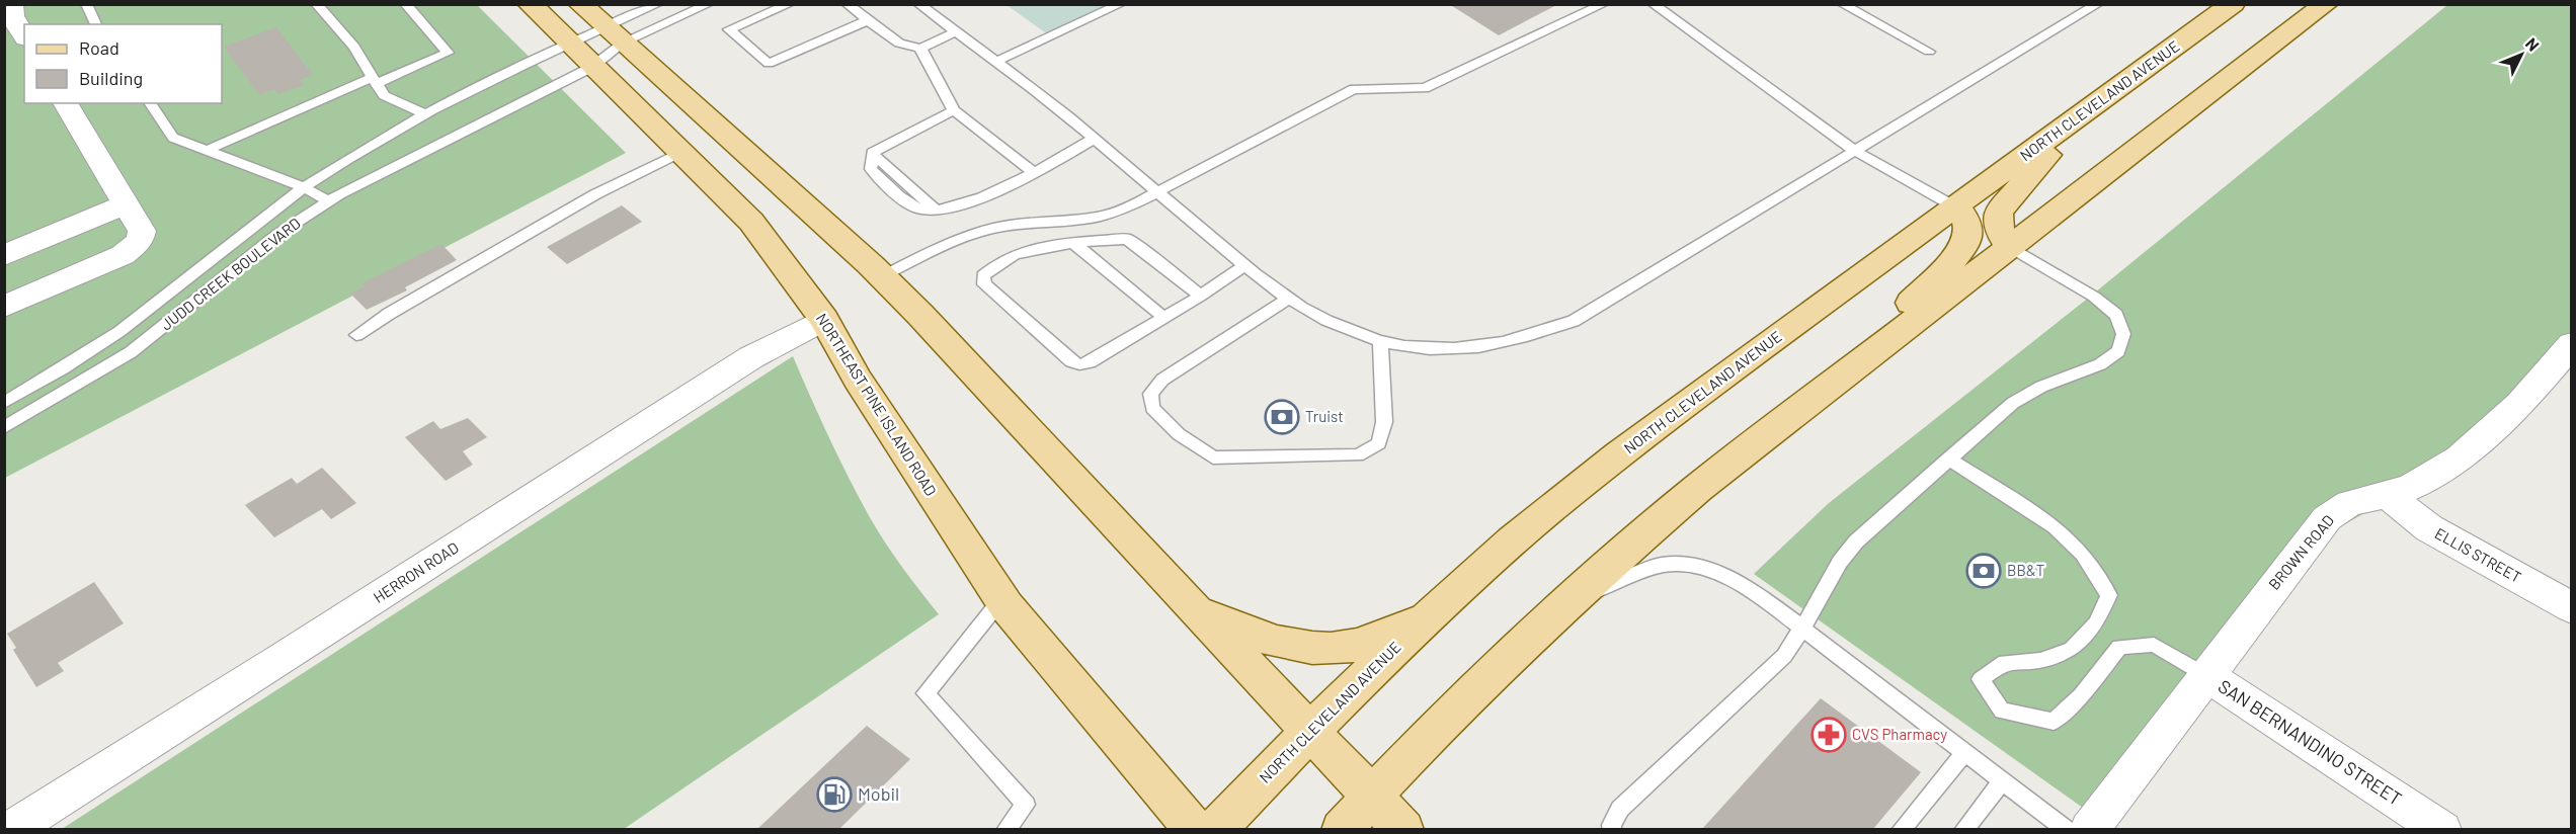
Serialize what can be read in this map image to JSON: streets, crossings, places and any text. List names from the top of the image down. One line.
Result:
{"streets":{"main road":["NORTH CLEVELAND AVENUE","NORTHEAST PINE ISLAND ROAD"],"street":["BROWN ROAD","ELLIS STREET","HERRON ROAD","SAN BERNANDINO STREET"],"lane":["JUDD CREEK BOULEVARD"]},"crossings":[["JUDD CREEK BOULEVARD","NORTHEAST PINE ISLAND ROAD"],["NORTHEAST PINE ISLAND ROAD","HERRON ROAD"],["BROWN ROAD","ELLIS STREET"],["BROWN ROAD","SAN BERNANDINO STREET"]],"places":{"bank":["Truist","BB&T"],"pharmacy":["CVS Pharmacy"],"fuel station":["Mobil"]},"legend":["Road","Building"],"north":"top right"}
